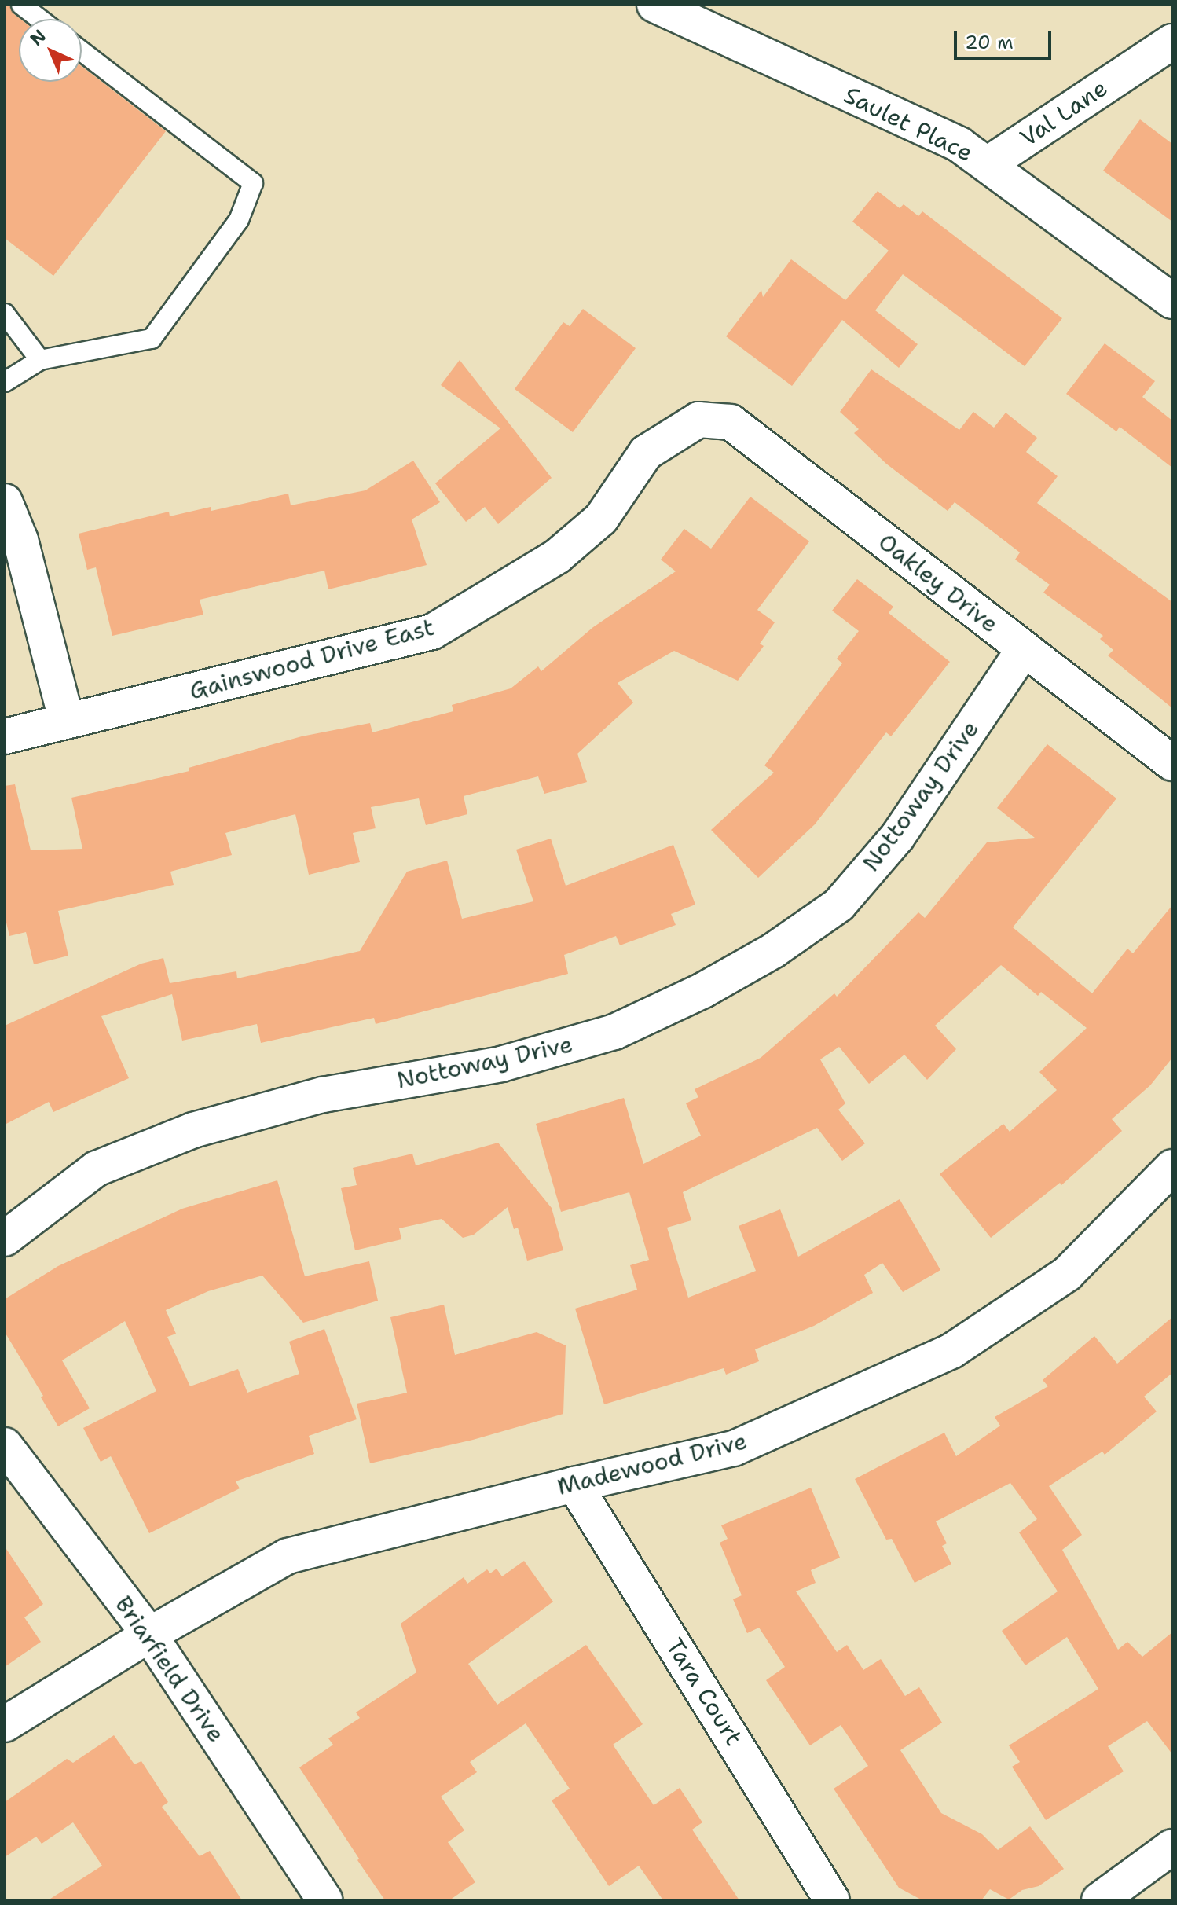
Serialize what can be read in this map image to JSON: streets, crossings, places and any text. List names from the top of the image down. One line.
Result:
{"streets":{"street":["Val Lane","Saulet Place","Oakley Drive","Gainswood Drive East","Nottoway Drive","Madewood Drive","Briarfield Drive","Tara Court"]},"crossings":[["Val Lane","Saulet Place"],["Oakley Drive","Gainswood Drive East"],["Oakley Drive","Nottoway Drive"],["Madewood Drive","Briarfield Drive"],["Madewood Drive","Tara Court"]],"scale_bar":"20 m","north":"top left"}
